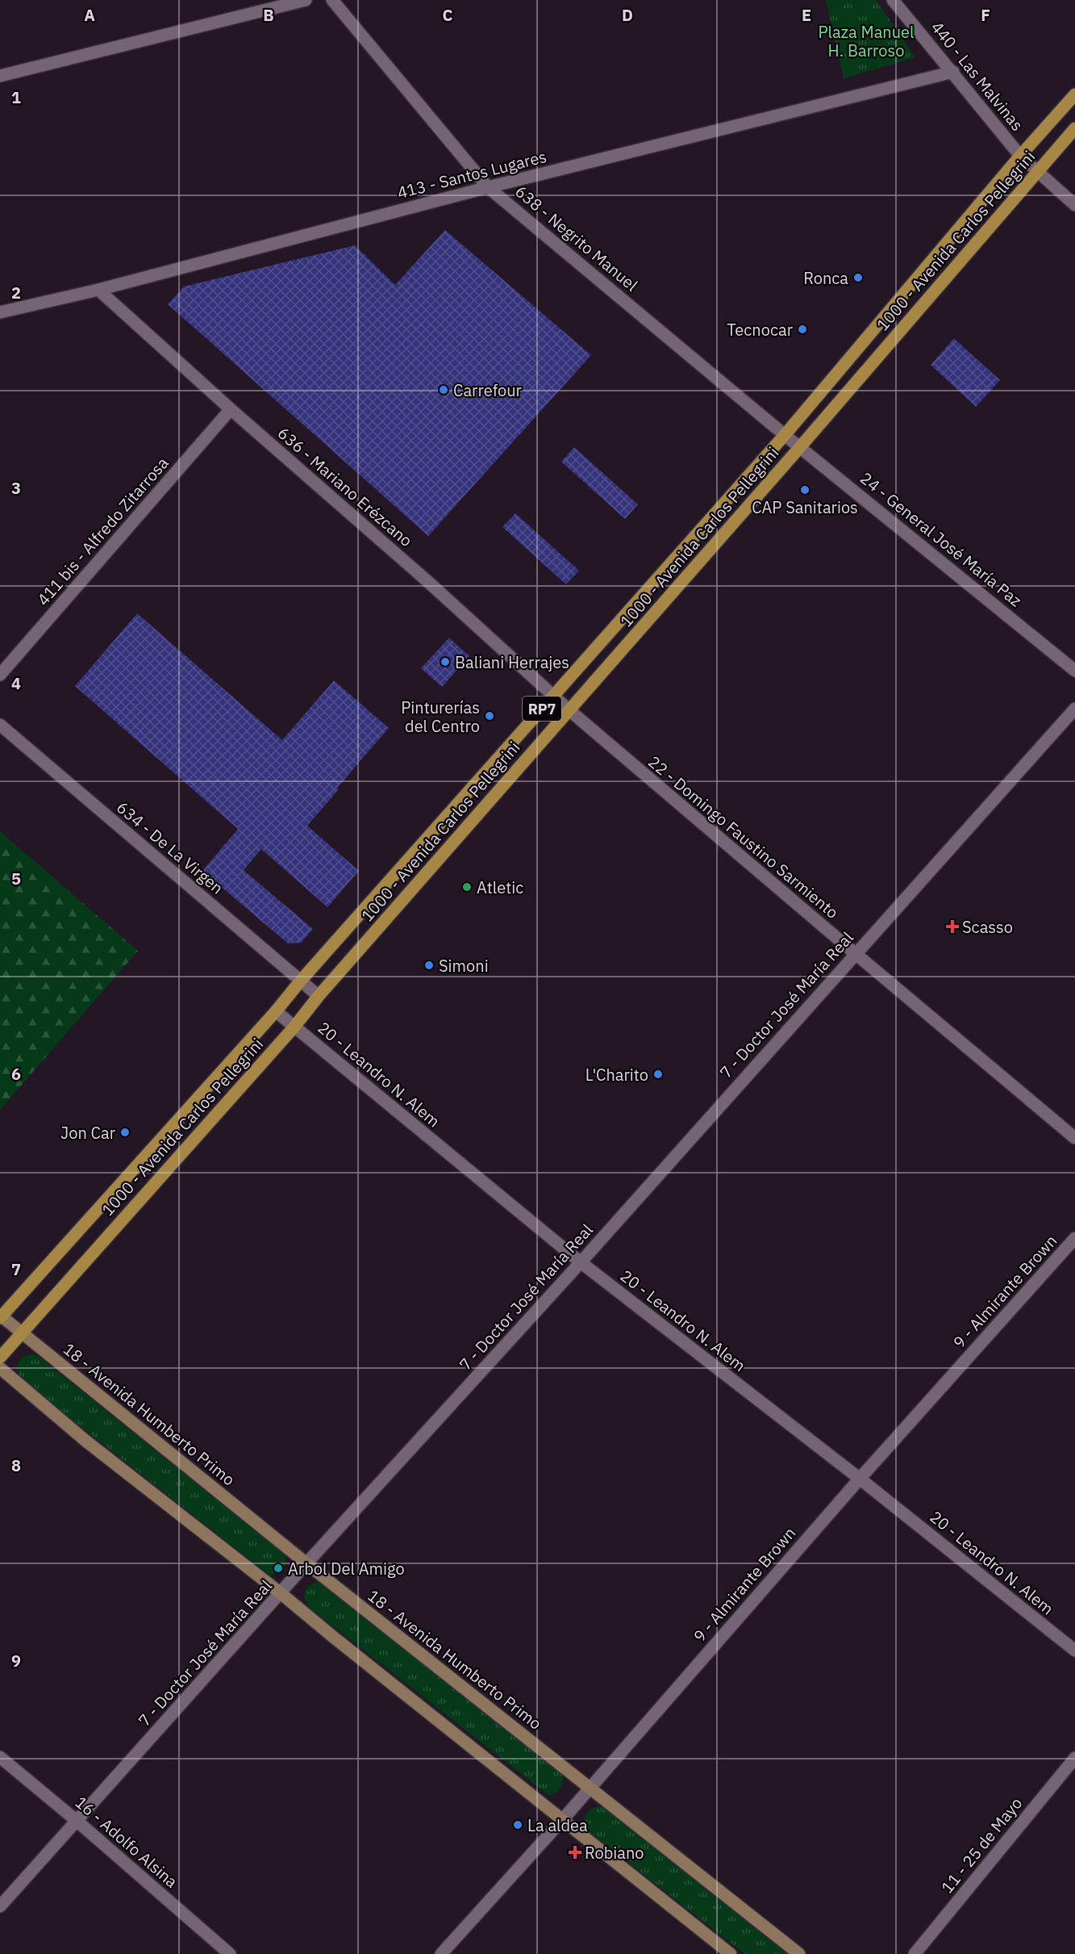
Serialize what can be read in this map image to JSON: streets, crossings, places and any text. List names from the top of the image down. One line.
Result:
{"streets":{"main road":["1000 - Avenida Carlos Pellegrini","RP7","18 - Avenida Humberto Primo"],"street":["440 - Las Malvinas","413 - Santos Lugares","638 - Negrito Manuel","636 - Mariano Erézcano","411 bis - Alfredo Zitarrosa","24 - General José María Paz","22 - Domingo Faustino Sarmiento","634 - De La Virgen","7 - Doctor José María Real","20 - Leandro N. Alem","9 - Almirante Brown","16 - Adolfo Alsina","11 - 25 de Mayo"]},"crossings":[["440 - Las Malvinas","413 - Santos Lugares"],["440 - Las Malvinas","1000 - Avenida Carlos Pellegrini"],["413 - Santos Lugares","638 - Negrito Manuel"],["413 - Santos Lugares","636 - Mariano Erézcano"],["638 - Negrito Manuel","1000 - Avenida Carlos Pellegrini"],["638 - Negrito Manuel","24 - General José María Paz"],["1000 - Avenida Carlos Pellegrini","636 - Mariano Erézcano"],["1000 - Avenida Carlos Pellegrini","24 - General José María Paz"],["1000 - Avenida Carlos Pellegrini","22 - Domingo Faustino Sarmiento"],["1000 - Avenida Carlos Pellegrini","634 - De La Virgen"],["1000 - Avenida Carlos Pellegrini","20 - Leandro N. Alem"],["1000 - Avenida Carlos Pellegrini","18 - Avenida Humberto Primo"],["636 - Mariano Erézcano","411 bis - Alfredo Zitarrosa"],["636 - Mariano Erézcano","22 - Domingo Faustino Sarmiento"],["22 - Domingo Faustino Sarmiento","7 - Doctor José María Real"],["7 - Doctor José María Real","20 - Leandro N. Alem"],["7 - Doctor José María Real","18 - Avenida Humberto Primo"],["7 - Doctor José María Real","16 - Adolfo Alsina"],["20 - Leandro N. Alem","9 - Almirante Brown"],["9 - Almirante Brown","18 - Avenida Humberto Primo"]],"parks":["Plaza Manuel H. Barroso"],"places":{"other":["Ronca","Tecnocar","Carrefour","CAP Sanitarios","Baliani Herrajes","Pinturerías del Centro","Atletic","Simoni","L'Charito","Jon Car","Arbol Del Amigo","La aldea"],"health":["Scasso","Robiano"]},"grid":{"columns":["A","B","C","D","E","F"],"rows":["1","2","3","4","5","6","7","8","9"]}}
